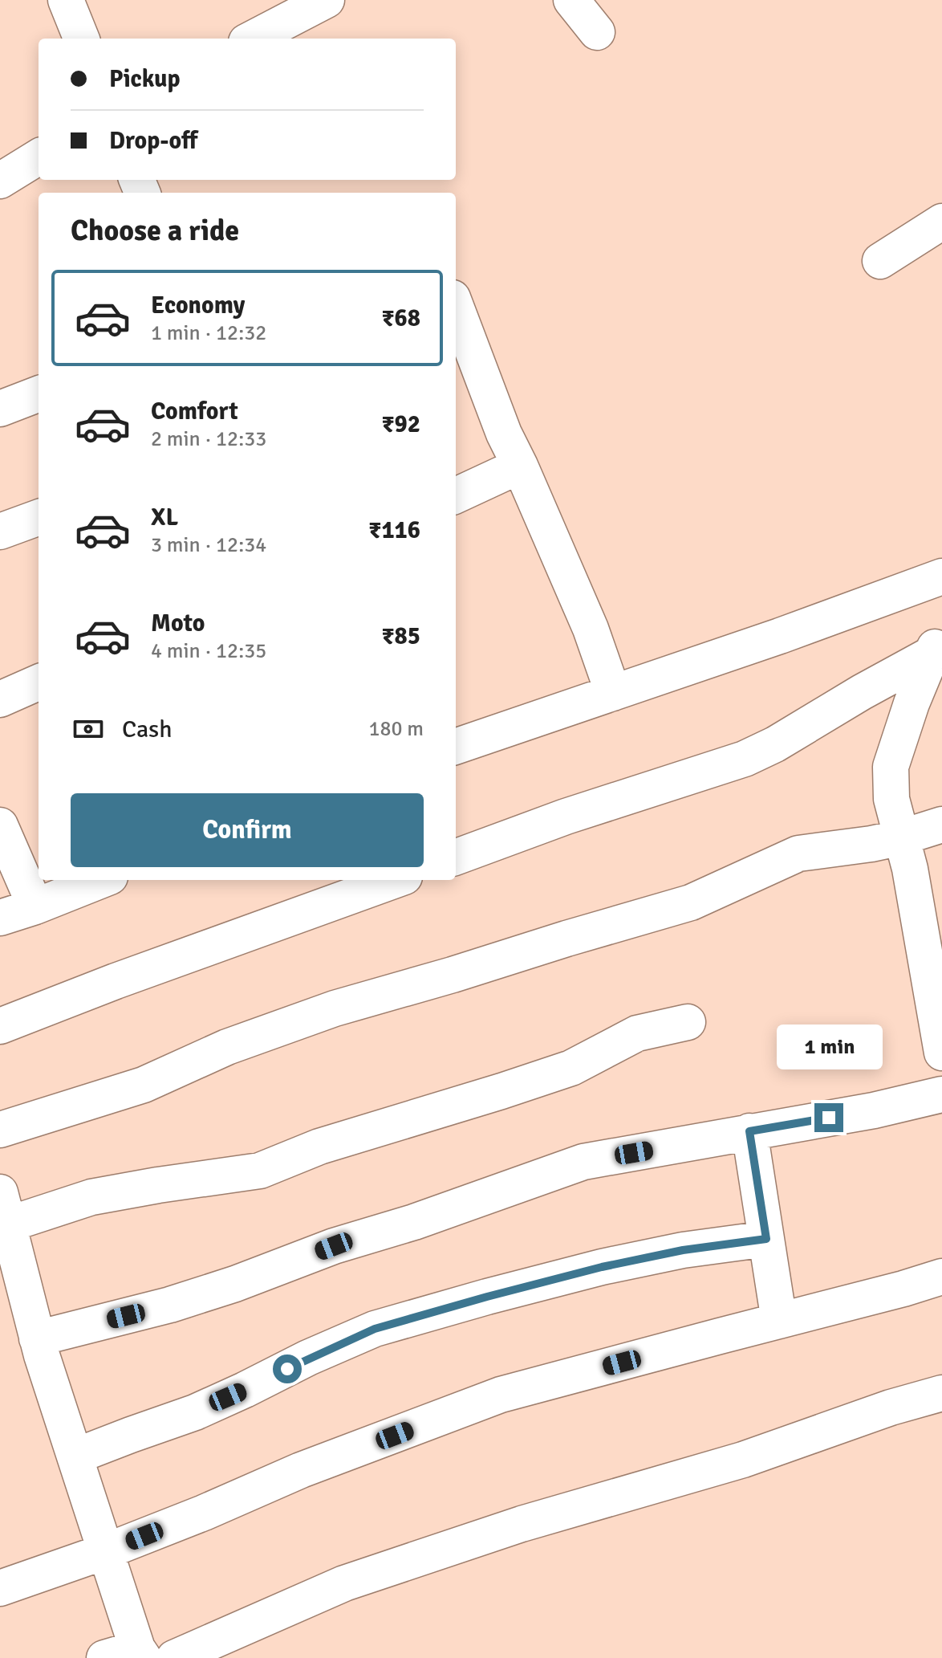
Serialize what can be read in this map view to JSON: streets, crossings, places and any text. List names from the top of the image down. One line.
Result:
{"page":{"banner":["Pickup","Drop-off"],"heading":"Choose a ride","list":[{"name":"Economy","note":"1 min · 12:32","value":"₹68"},{"name":"Comfort","note":"2 min · 12:33","value":"₹92"},{"name":"XL","note":"3 min · 12:34","value":"₹116"},{"name":"Moto","note":"4 min · 12:35","value":"₹85"}],"pay":["Cash","180 m"],"buttons":"Confirm","bubble":"1 min"}}
